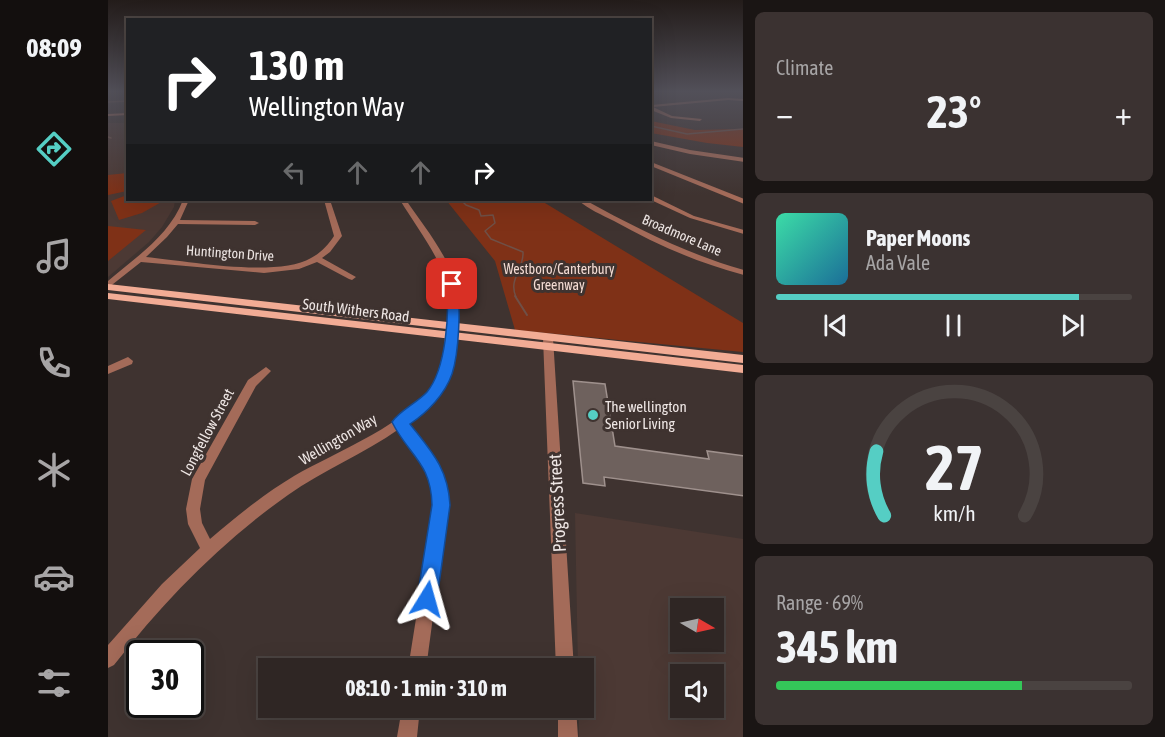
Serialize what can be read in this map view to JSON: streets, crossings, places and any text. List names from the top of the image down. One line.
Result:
{"streets":{"main road":["South Withers Road"],"street":["Broadmore Lane","Huntington Drive","Longfellow Street","Wellington Way","Progress Street"]},"crossings":[["South Withers Road","Wellington Way"],["South Withers Road","Progress Street"],["Longfellow Street","Wellington Way"]],"parks":["Westboro/Canterbury Greenway"],"places":["The wellington Senior Living"],"north":"right","page":{"tabs":"08:09","tile":["Climate",["Range · 69%","345 km"]],"turn":["130 m","Wellington Way"],"heat":["−","23°","+"],"song":["Paper Moons","Ada Vale"],"limit":"30","trip":"08:10 · 1 min · 310 m","gauge":["27","km/h"]}}
